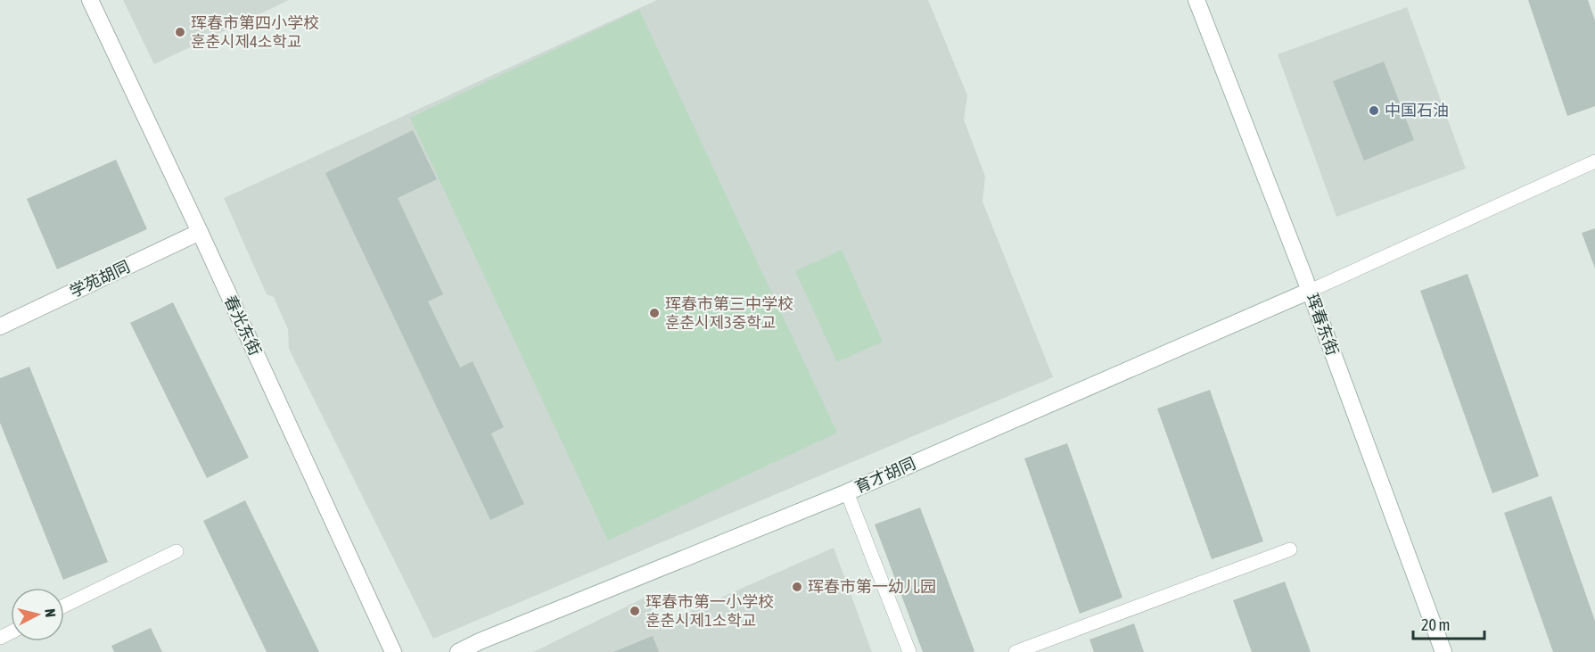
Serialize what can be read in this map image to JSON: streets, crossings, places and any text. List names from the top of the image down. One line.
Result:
{"streets":{"street":["学苑胡同","珲春东街","春光东街","育才胡同"]},"crossings":[["学苑胡同","春光东街"],["珲春东街","育才胡同"]],"places":["珲春市第四小学校 훈춘시제4소학교","中国石油","珲春市第三中学校 훈춘시제3중학교","珲春市第一幼儿园","珲春市第一小学校 훈춘시제1소학교"],"scale_bar":"20 m","north":"right"}
